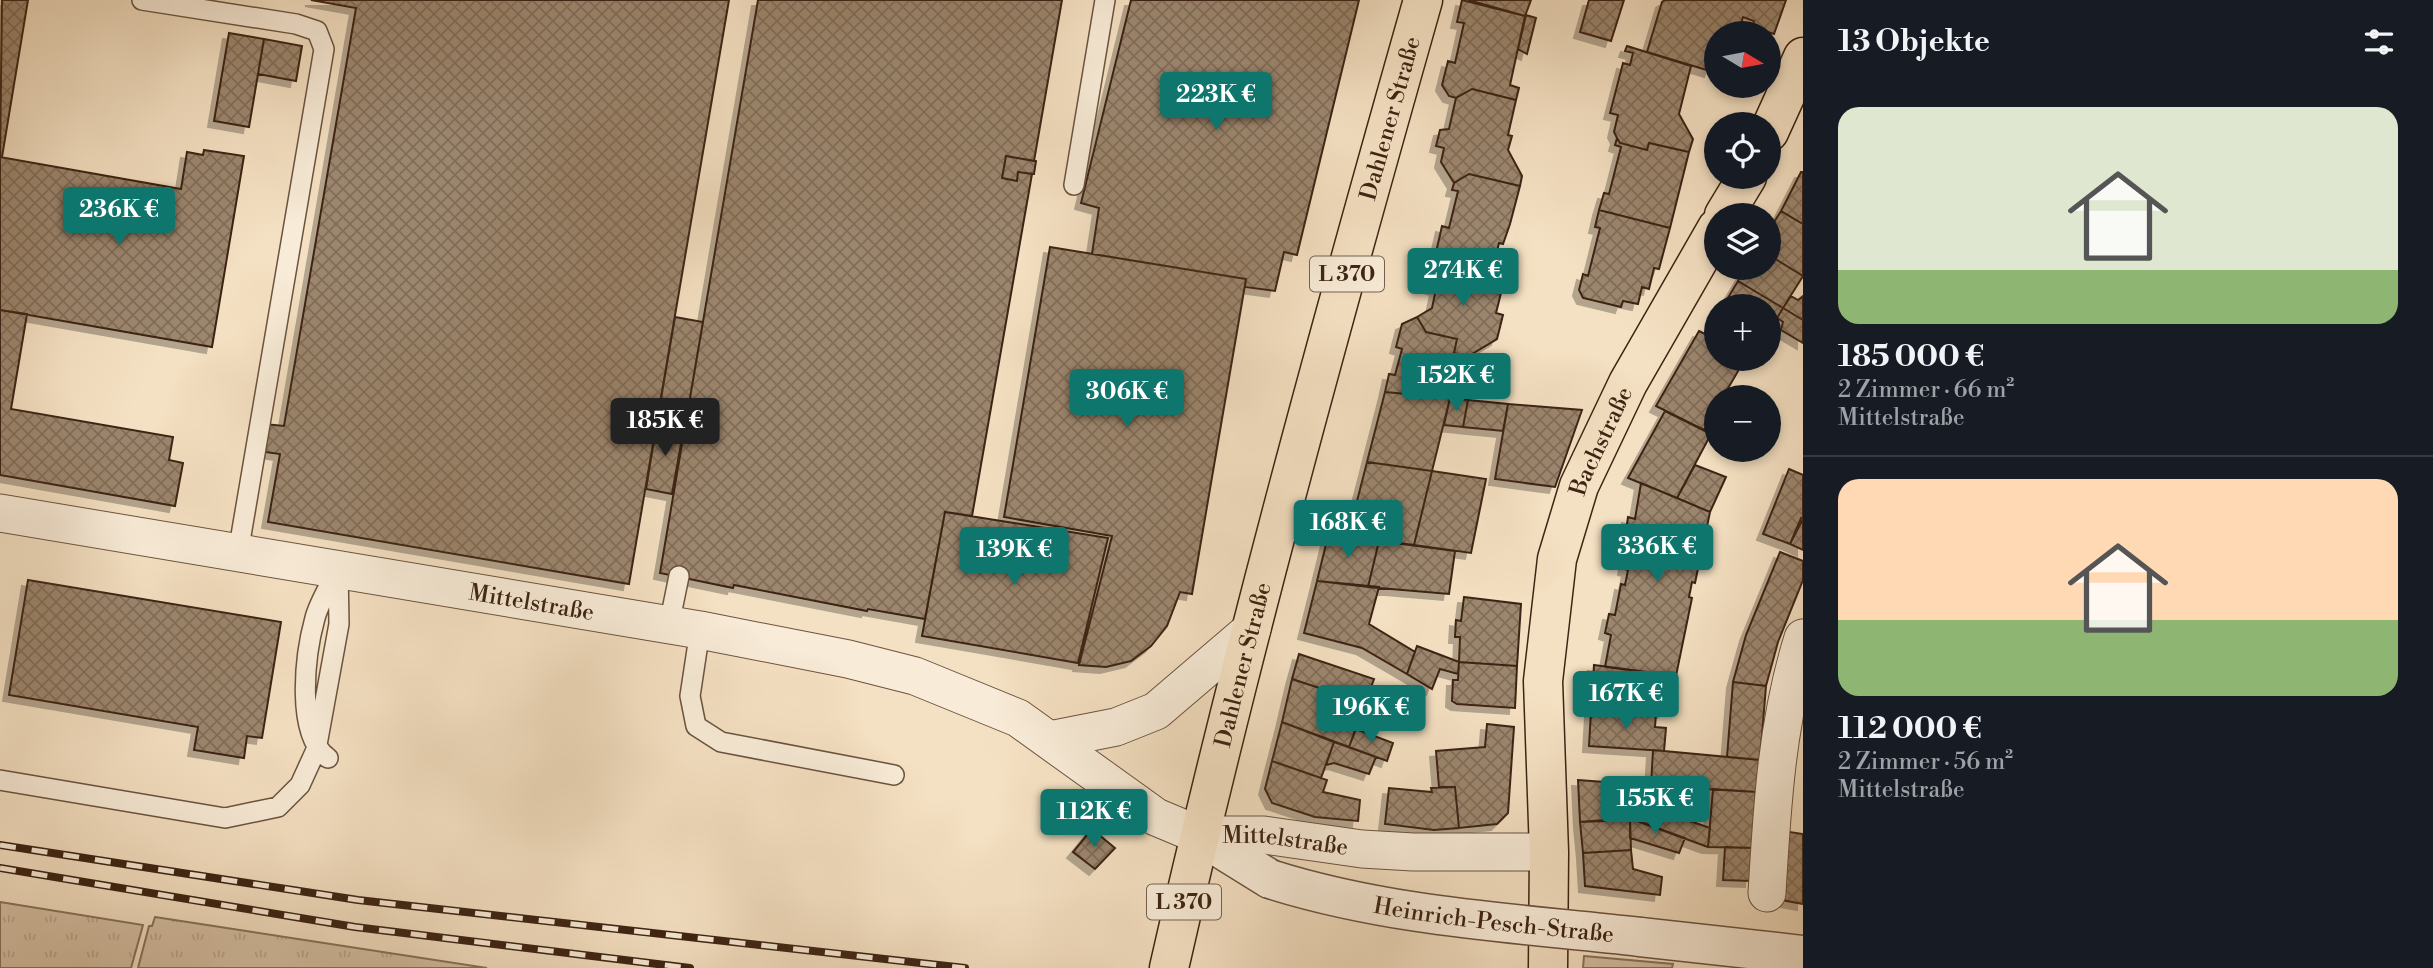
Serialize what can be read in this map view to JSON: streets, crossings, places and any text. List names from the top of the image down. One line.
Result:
{"streets":{"main road":["Dahlener Straße","L 370","Bachstraße"],"street":["Mittelstraße","Heinrich-Pesch-Straße"]},"crossings":[["Dahlener Straße","Mittelstraße"],["Dahlener Straße","Heinrich-Pesch-Straße"],["Bachstraße","Mittelstraße"],["Mittelstraße","Heinrich-Pesch-Straße"]],"north":"right","page":{"heading":"13 Objekte","map_buttons":["+","−"],"price":["223K €","236K €","274K €","152K €","306K €","185K €","168K €","336K €","139K €","167K €","196K €","155K €","112K €"],"list":[{"name":"185 000 €","note":"2 Zimmer · 66 m² · Mittelstraße"},{"name":"112 000 €","note":"2 Zimmer · 56 m² · Mittelstraße"}]}}
